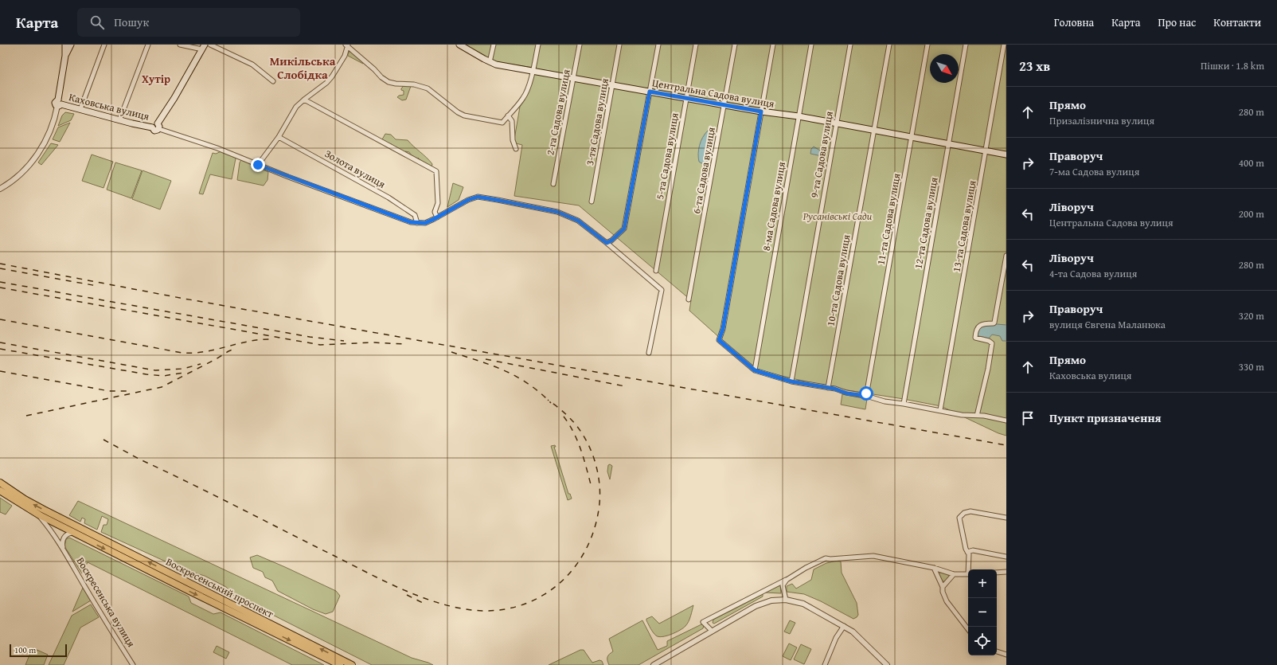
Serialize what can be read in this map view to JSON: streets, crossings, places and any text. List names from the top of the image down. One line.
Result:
{"streets":{"main road":["Центральна Садова вулиця","Каховська вулиця","Воскресенський проспект"],"street":["2-га Садова вулиця","3-тя Садова вулиця","9-та Садова вулиця","5-та Садова вулиця","Золота вулиця","6-та Садова вулиця","8-ма Садова вулиця","11-та Садова вулиця","12-та Садова вулиця","13-та Садова вулиця","10-та Садова вулиця","Воскресенська вулиця"]},"crossings":[["Центральна Садова вулиця","2-га Садова вулиця"],["Центральна Садова вулиця","3-тя Садова вулиця"],["Центральна Садова вулиця","9-та Садова вулиця"],["Центральна Садова вулиця","5-та Садова вулиця"],["Центральна Садова вулиця","6-та Садова вулиця"],["Центральна Садова вулиця","8-ма Садова вулиця"],["Центральна Садова вулиця","11-та Садова вулиця"],["Центральна Садова вулиця","12-та Садова вулиця"],["Центральна Садова вулиця","13-та Садова вулиця"],["Центральна Садова вулиця","10-та Садова вулиця"],["Каховська вулиця","Золота вулиця"],["Воскресенський проспект","Воскресенська вулиця"]],"districts":["Микільська Слобідка","Хутір"],"parks":["Русанівські Сади"],"scale_bar":"100 m","north":"bottom right","page":{"header":"Карта","search":"Пошук","nav":["Головна","Карта","Про нас","Контакти"],"heading":["23 хв","Пішки · 1.8 km"],"list":[["Прямо","Призалізнична вулиця","280 m"],["Праворуч","7-ма Садова вулиця","400 m"],["Ліворуч","Центральна Садова вулиця","200 m"],["Ліворуч","4-та Садова вулиця","280 m"],["Праворуч","вулиця Євгена Маланюка","320 m"],["Прямо","Каховська вулиця","330 m"],"Пункт призначення"],"map_buttons":["+","−"],"scale":"100 m"}}
